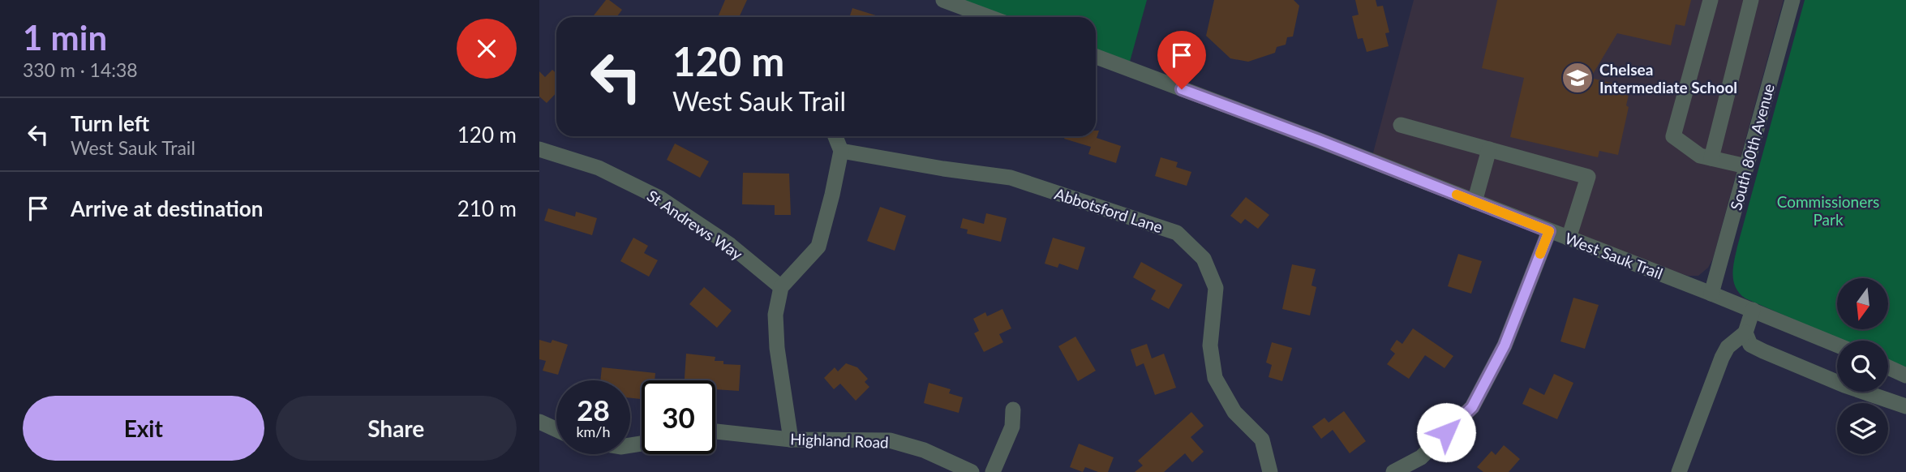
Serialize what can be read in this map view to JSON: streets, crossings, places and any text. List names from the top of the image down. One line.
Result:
{"streets":{"street":["South 80th Avenue","Abbotsford Lane","St Andrews Way","West Sauk Trail","Highland Road"]},"crossings":[["South 80th Avenue","West Sauk Trail"]],"parks":["Commissioners Park"],"places":{"school or university":["Chelsea Intermediate School"]},"north":"bottom","page":{"heading":["1 min","330 m · 14:38"],"turn":["120 m","West Sauk Trail"],"list":[{"name":"Turn left","note":"West Sauk Trail","value":"120 m"},{"name":"Arrive at destination","value":"210 m"}],"speed":"28 km/h","limit":"30","buttons":["Exit","Share"]}}
